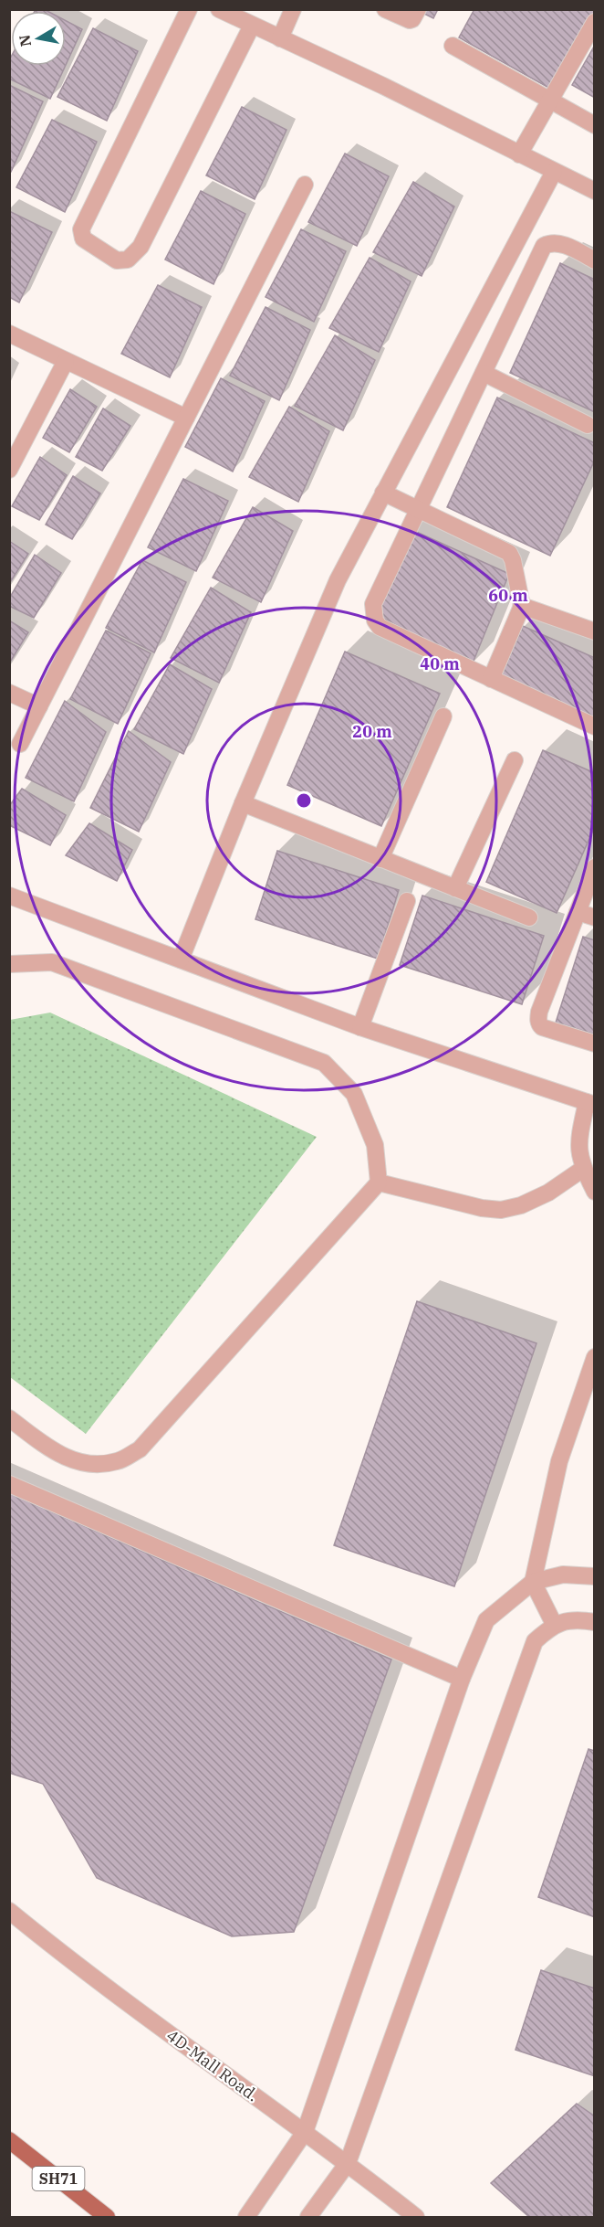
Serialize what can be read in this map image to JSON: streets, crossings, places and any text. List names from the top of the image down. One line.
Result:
{"streets":{"main road":["SH71"],"street":["4D-Mall Road."]},"north":"left","rings":["60 m","40 m","20 m"]}
